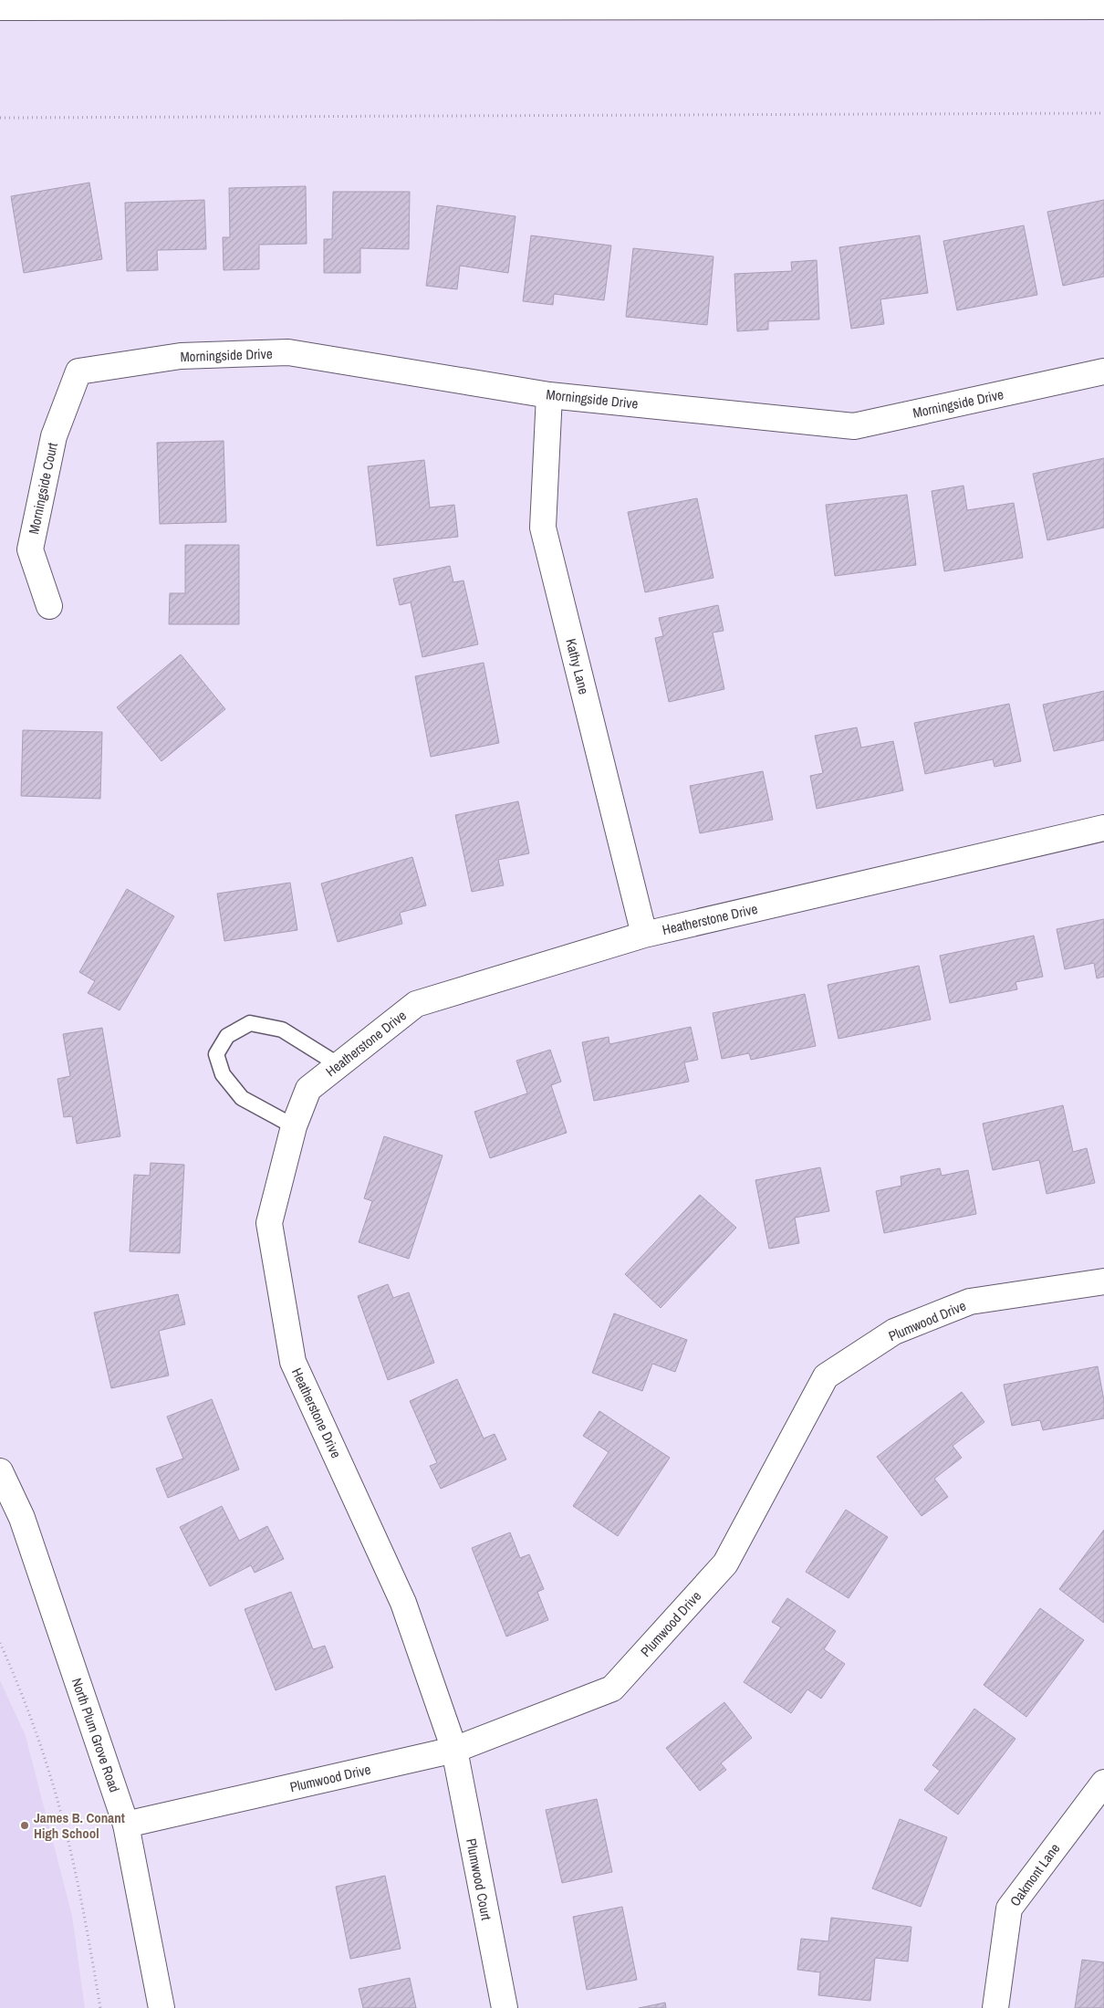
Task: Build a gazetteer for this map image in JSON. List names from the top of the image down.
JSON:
{
  "streets": {
    "street": [
      "Morningside Drive",
      "Morningside Court",
      "Kathy Lane",
      "Heatherstone Drive",
      "Plumwood Drive",
      "North Plum Grove Road",
      "Oakmont Lane",
      "Plumwood Court"
    ]
  },
  "crossings": [
    ["Morningside Drive", "Morningside Court"],
    ["Morningside Drive", "Kathy Lane"],
    ["Kathy Lane", "Heatherstone Drive"],
    ["Heatherstone Drive", "Plumwood Drive"],
    ["Heatherstone Drive", "Plumwood Court"],
    ["Plumwood Drive", "North Plum Grove Road"],
    ["Plumwood Drive", "Plumwood Court"]
  ],
  "places": ["James B. Conant High School"]
}
